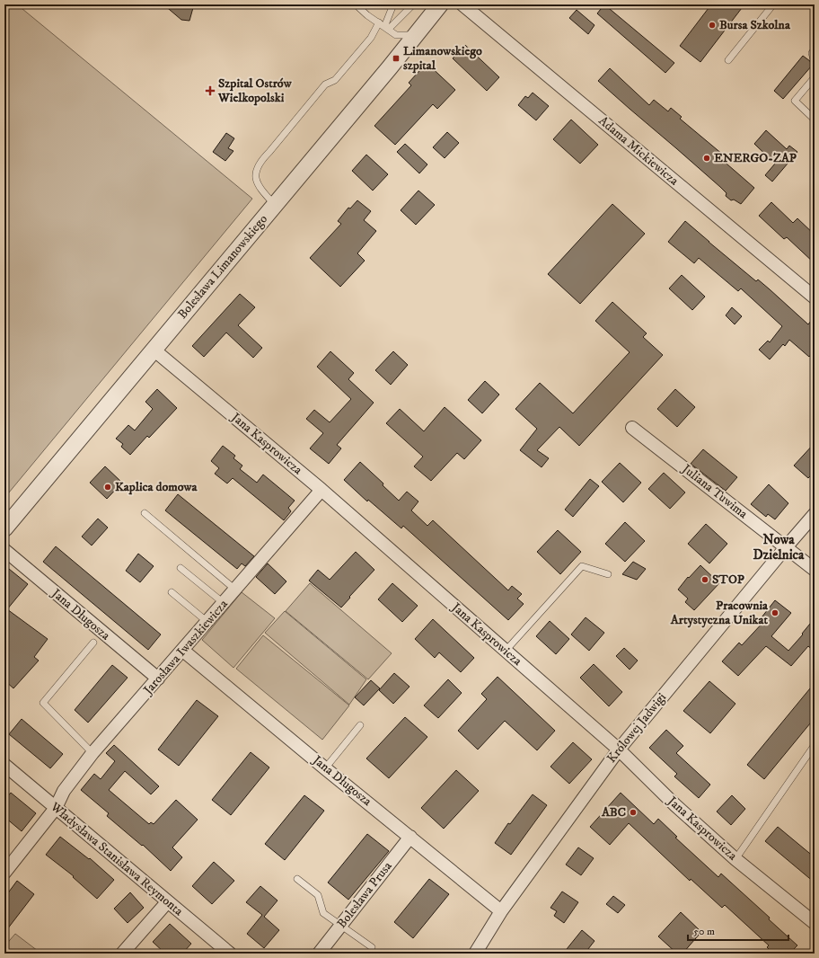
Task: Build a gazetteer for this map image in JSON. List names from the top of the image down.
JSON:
{
  "streets": {
    "street": [
      "Adama Mickiewicza",
      "Bolesława Limanowskiego",
      "Jana Kasprowicza",
      "Juliana Tuwima",
      "Jana Długosza",
      "Jarosława Iwaszkiewicza",
      "Królowej Jadwigi",
      "Władysława Stanisława Reymonta",
      "Bolesława Prusa"
    ]
  },
  "crossings": [
    ["Bolesława Limanowskiego", "Jana Kasprowicza"],
    ["Jana Kasprowicza", "Jarosława Iwaszkiewicza"],
    ["Jana Kasprowicza", "Królowej Jadwigi"],
    ["Juliana Tuwima", "Królowej Jadwigi"],
    ["Jana Długosza", "Jarosława Iwaszkiewicza"],
    ["Jana Długosza", "Królowej Jadwigi"],
    ["Jana Długosza", "Bolesława Prusa"],
    ["Jarosława Iwaszkiewicza", "Władysława Stanisława Reymonta"]
  ],
  "districts": ["Nowa Dzielnica"],
  "places": {
    "other": [
      "Bursa Szkolna",
      "ENERGO-ZAP",
      "Kaplica domowa",
      "STOP",
      "Pracownia Artystyczna Unikat",
      "ABC"
    ],
    "transit": ["Limanowskiego szpital"],
    "health": ["Szpital Ostrów Wielkopolski"]
  },
  "scale_bar": "50 m"
}
